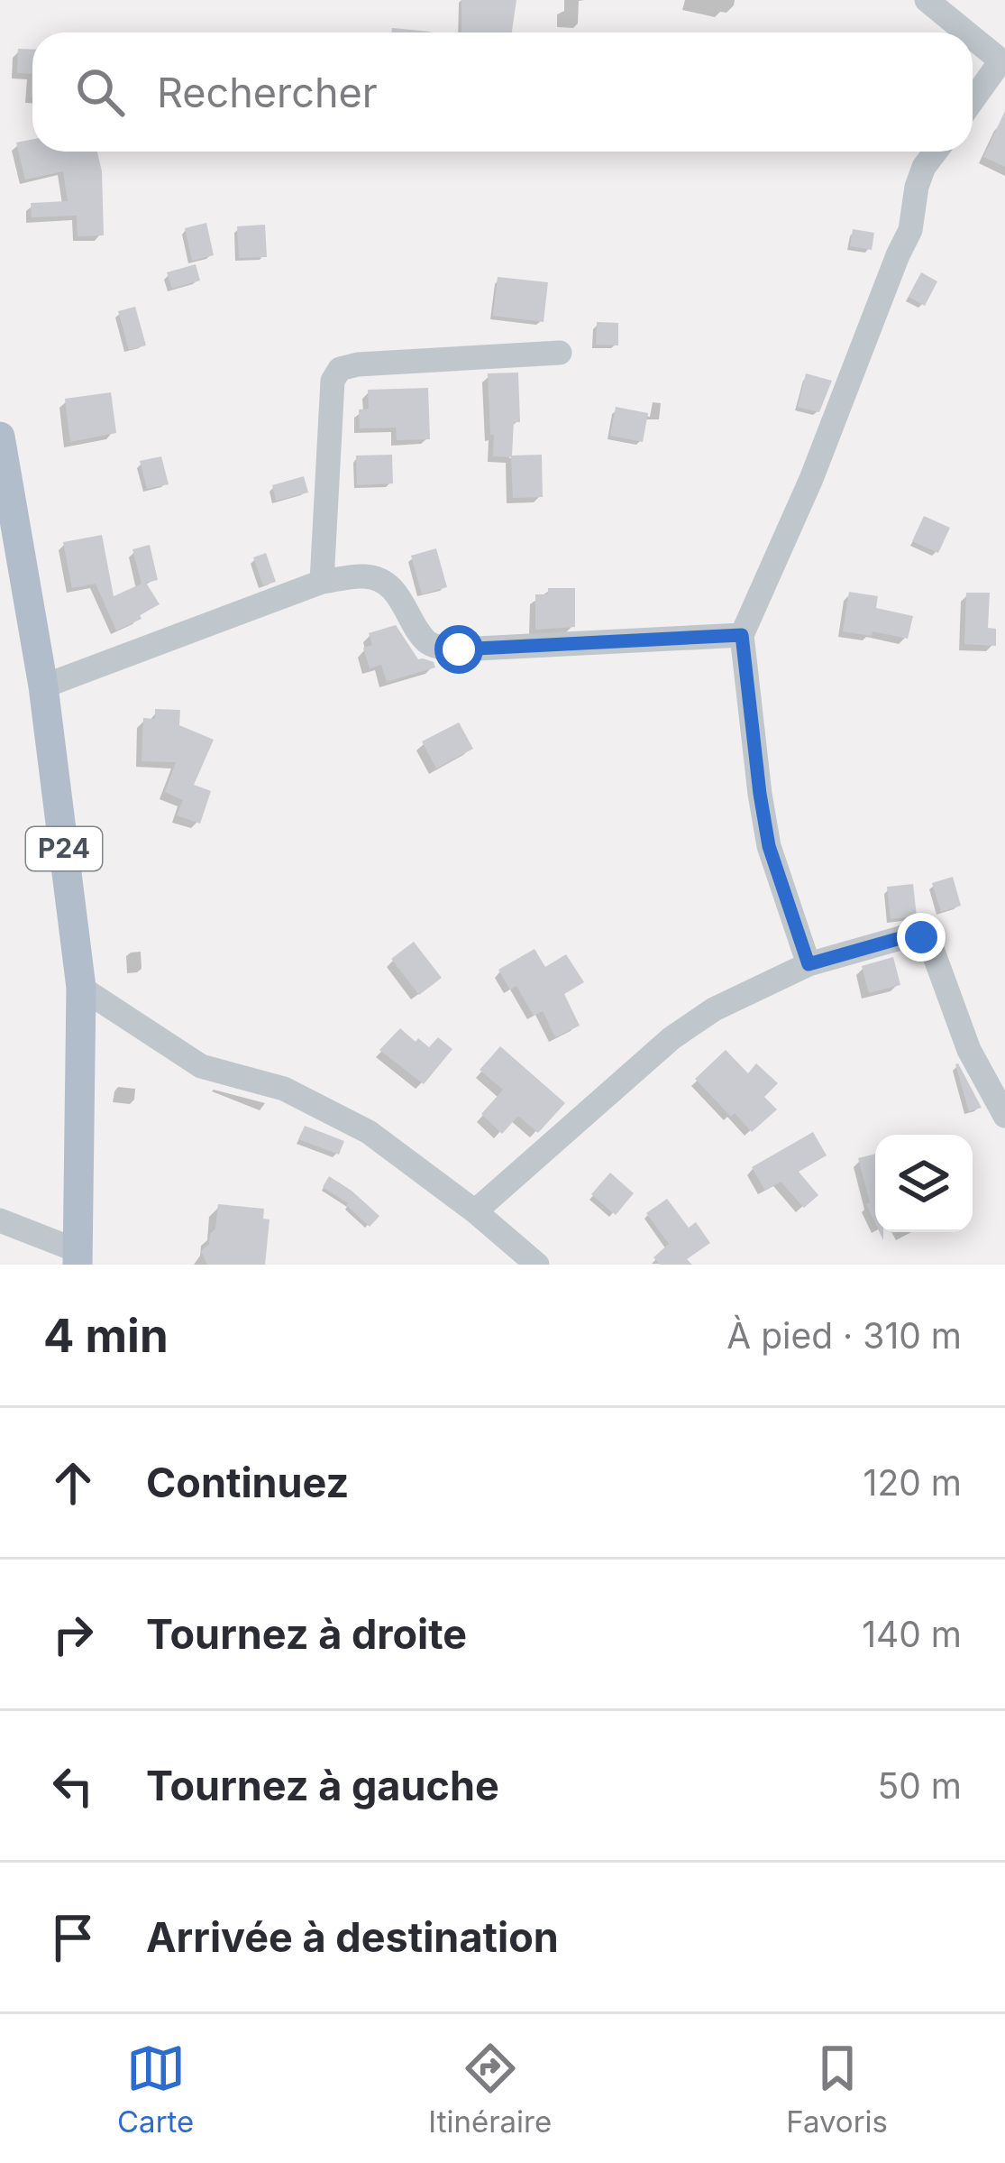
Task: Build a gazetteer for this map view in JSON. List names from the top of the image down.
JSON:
{
  "streets": {
    "main road": ["P24"]
  },
  "page": {
    "search": "Rechercher",
    "heading": ["4 min", "À pied · 310 m"],
    "list": [
      ["Continuez", "120 m"],
      ["Tournez à droite", "140 m"],
      ["Tournez à gauche", "50 m"],
      "Arrivée à destination"
    ],
    "nav": ["Carte", "Itinéraire", "Favoris"]
  }
}
